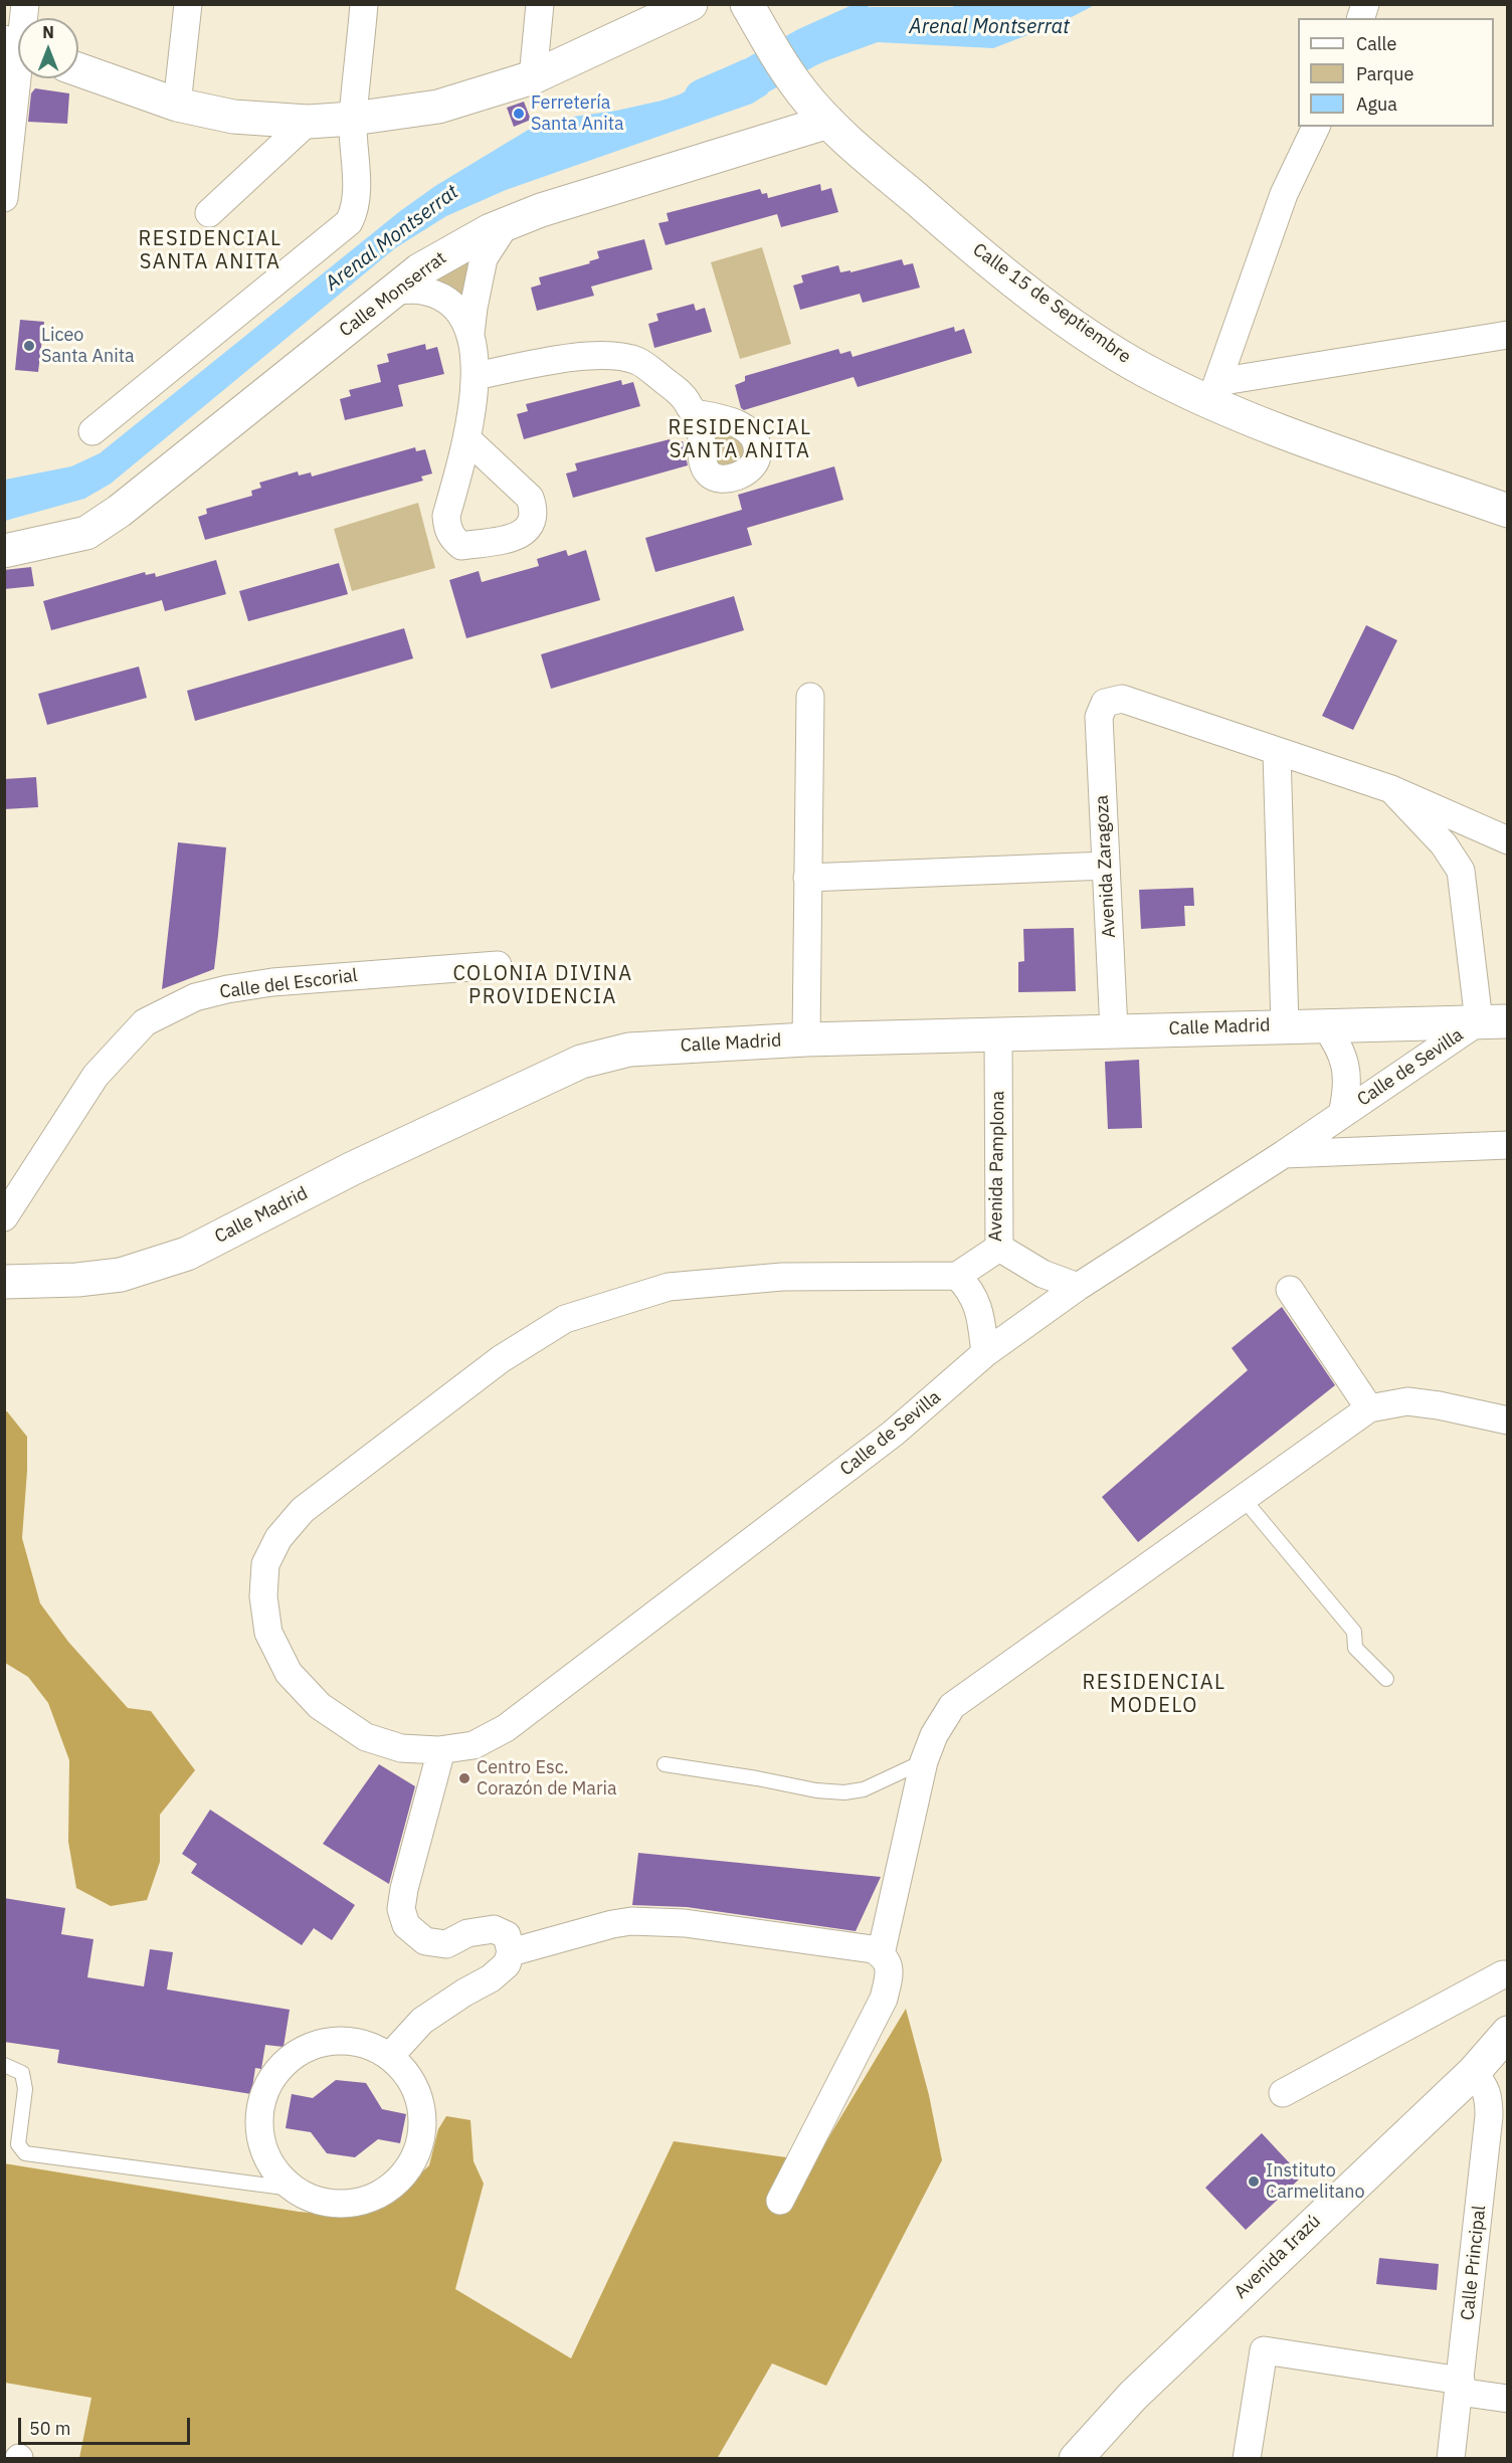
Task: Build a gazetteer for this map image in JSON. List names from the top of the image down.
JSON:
{
  "streets": {
    "street": [
      "Calle Monserrat",
      "Calle 15 de Septiembre",
      "Avenida Zaragoza",
      "Calle del Escorial",
      "Calle Madrid",
      "Calle de Sevilla",
      "Avenida Pamplona",
      "Avenida Irazú",
      "Calle Principal"
    ]
  },
  "crossings": [
    ["Calle Monserrat", "Calle 15 de Septiembre"],
    ["Avenida Zaragoza", "Calle Madrid"],
    ["Calle Madrid", "Calle de Sevilla"],
    ["Calle Madrid", "Avenida Pamplona"],
    ["Calle de Sevilla", "Avenida Pamplona"],
    ["Avenida Irazú", "Calle Principal"]
  ],
  "districts": [
    "RESIDENCIAL SANTA ANITA",
    "RESIDENCIAL SANTA ANITA",
    "COLONIA DIVINA PROVIDENCIA",
    "RESIDENCIAL MODELO"
  ],
  "water": ["Arenal Montserrat"],
  "places": [
    "Ferretería Santa Anita",
    "Liceo Santa Anita",
    "Centro Esc. Corazón de Maria",
    "Instituto Carmelitano"
  ],
  "legend": ["Calle", "Parque", "Agua"],
  "scale_bar": "50 m",
  "north": "top"
}
